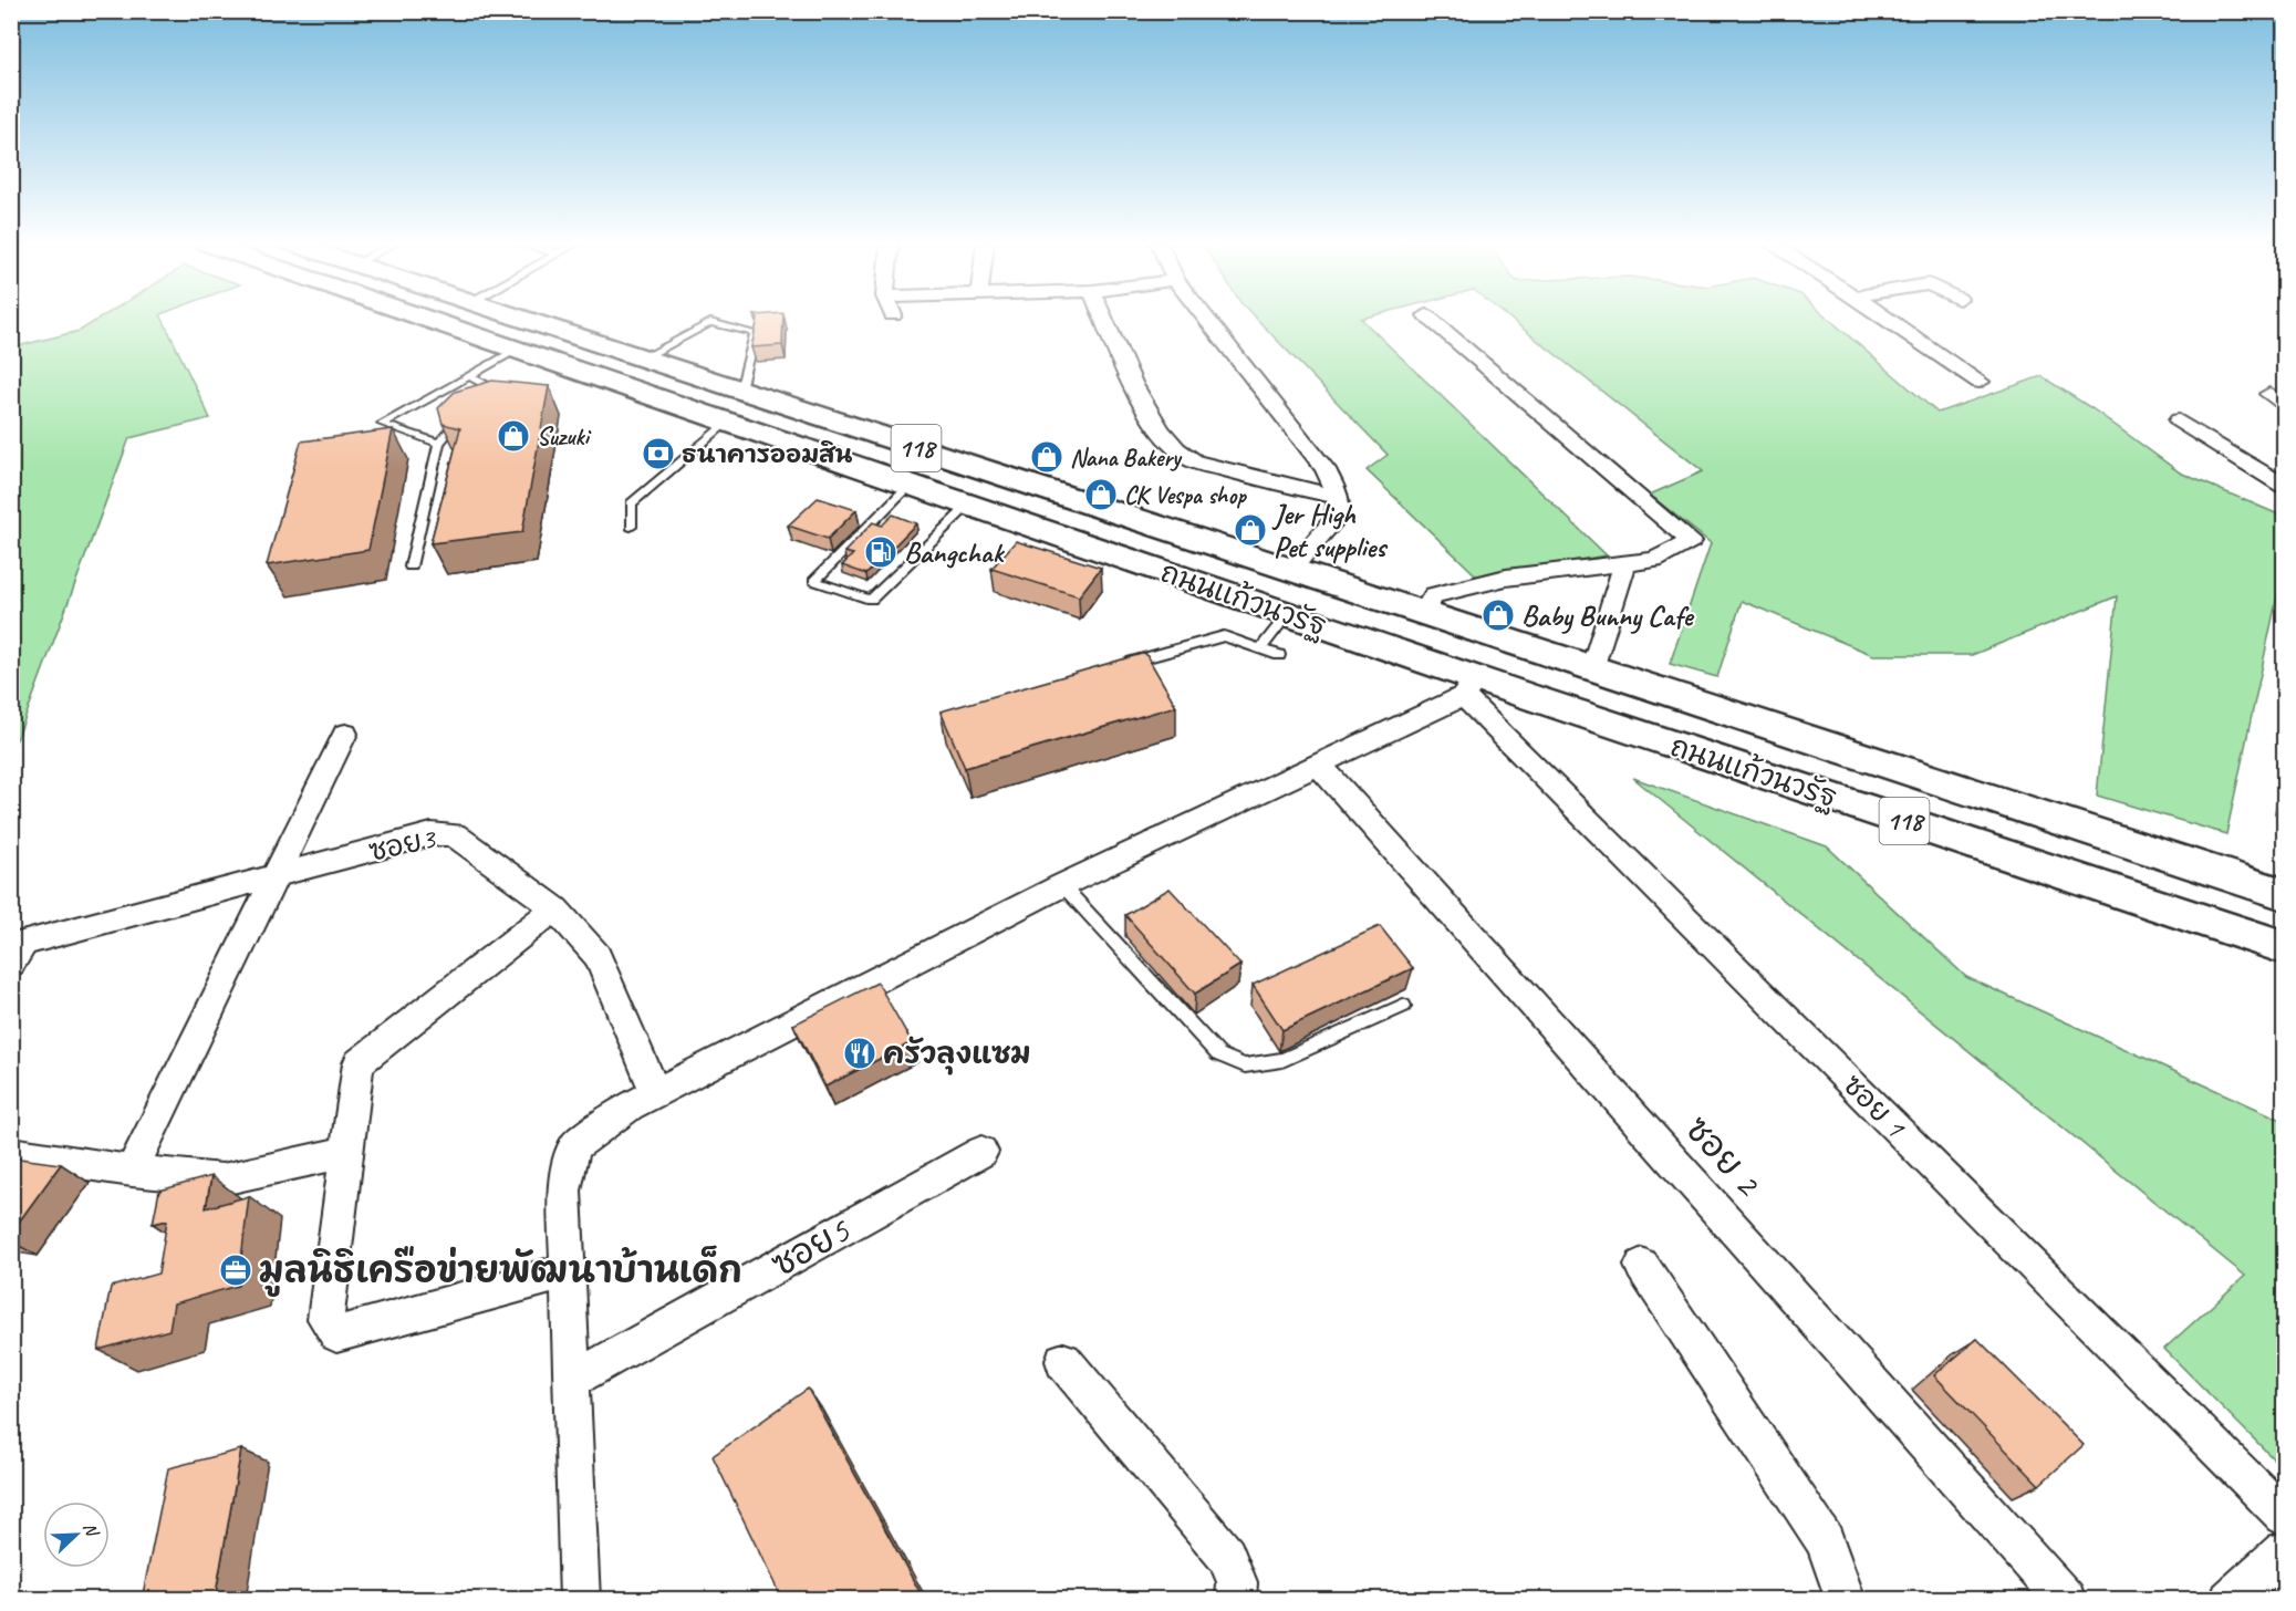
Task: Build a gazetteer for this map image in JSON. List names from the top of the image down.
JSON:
{
  "streets": {
    "main road": ["118", "ถนนแก้วนวรัฐ"],
    "street": [
      "ซอย3",
      "ซอย 1",
      "ซอย 2",
      "ซอย5"
    ]
  },
  "crossings": [
    ["ถนนแก้วนวรัฐ", "ซอย 1"]
  ],
  "places": {
    "shop": [
      "Suzuki",
      "Nana Bakery",
      "CK Vespa shop",
      "Jer High Pet supplies",
      "Baby Bunny Cafe"
    ],
    "bank": ["ธนาคารออมสิน"],
    "fuel station": ["Bangchak"],
    "restaurant": ["ครัวลุงแซม"],
    "office": ["มูลนิธิเครือข่ายพัฒนาบ้านเด็ก"]
  },
  "north": "top right"
}
